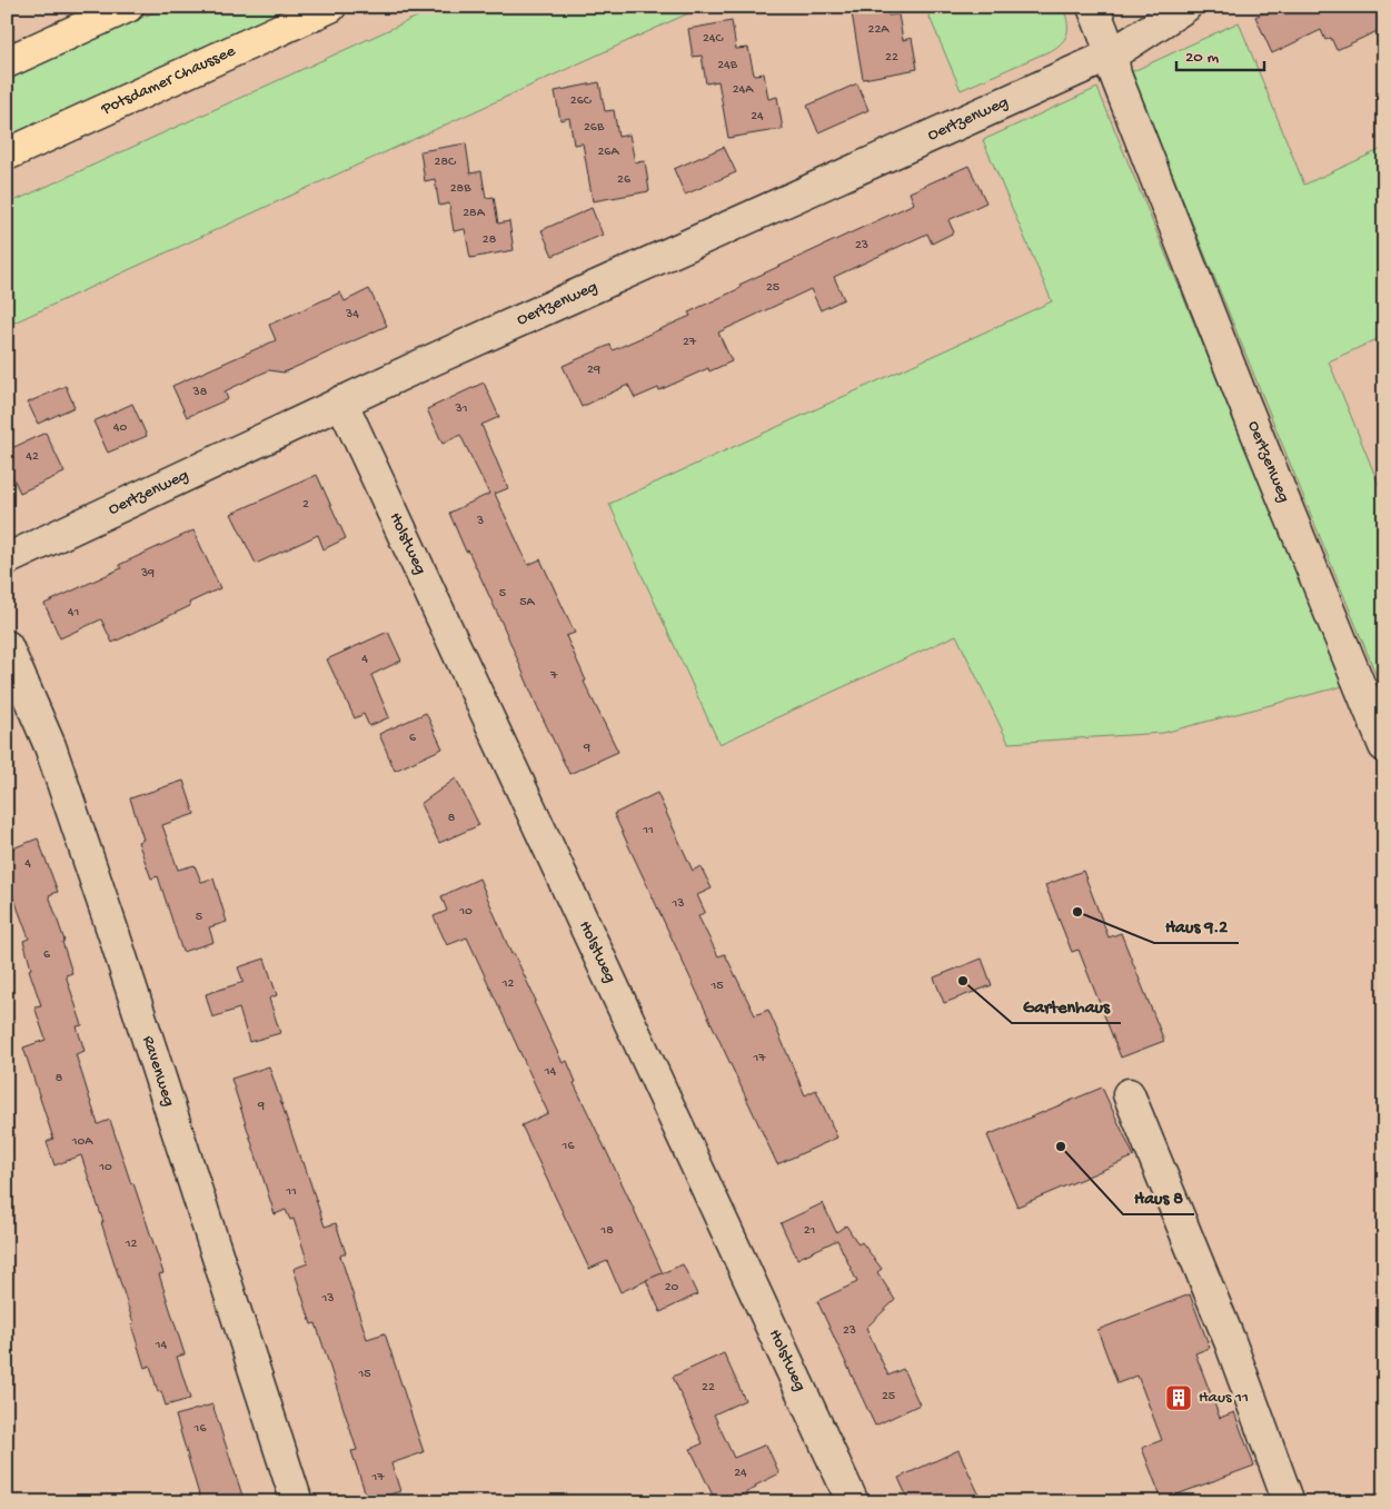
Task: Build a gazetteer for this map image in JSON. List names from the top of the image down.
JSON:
{
  "streets": {
    "main road": ["Potsdamer Chaussee"],
    "street": ["Oertzenweg", "Holstweg", "Ravenweg"]
  },
  "crossings": [
    ["Oertzenweg", "Holstweg"]
  ],
  "places": {
    "other": ["Haus 9.2", "Gartenhaus", "Haus 8"],
    "building": ["Haus 11"]
  },
  "house_numbers": [
    "22A",
    "24C",
    "22",
    "24B",
    "24A",
    "26C",
    "24",
    "26B",
    "26A",
    "28C",
    "26",
    "28B",
    "28A",
    "28",
    "23",
    "25",
    "34",
    "27",
    "29",
    "38",
    "31",
    "40",
    "42",
    "2",
    "3",
    "39",
    "5",
    "5A",
    "41",
    "4",
    "7",
    "6",
    "9",
    "8",
    "11",
    "4",
    "13",
    "10",
    "5",
    "6",
    "12",
    "15",
    "17",
    "14",
    "8",
    "9",
    "10A",
    "16",
    "10",
    "11",
    "18",
    "21",
    "12",
    "20",
    "13",
    "23",
    "14",
    "15",
    "22",
    "25",
    "16",
    "24",
    "17"
  ],
  "scale_bar": "20 m"
}
